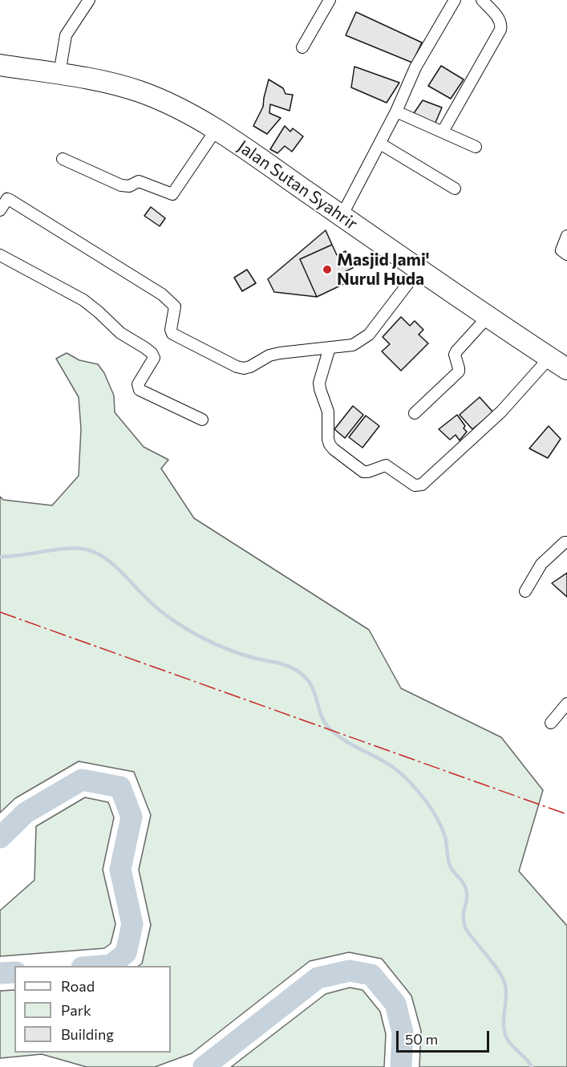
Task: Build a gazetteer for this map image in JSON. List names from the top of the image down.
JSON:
{
  "streets": {
    "highway": ["Jalan Sutan Syahrir"]
  },
  "places": ["Masjid Jami' Nurul Huda"],
  "legend": ["Road", "Park", "Building"],
  "scale_bar": "50 m"
}
